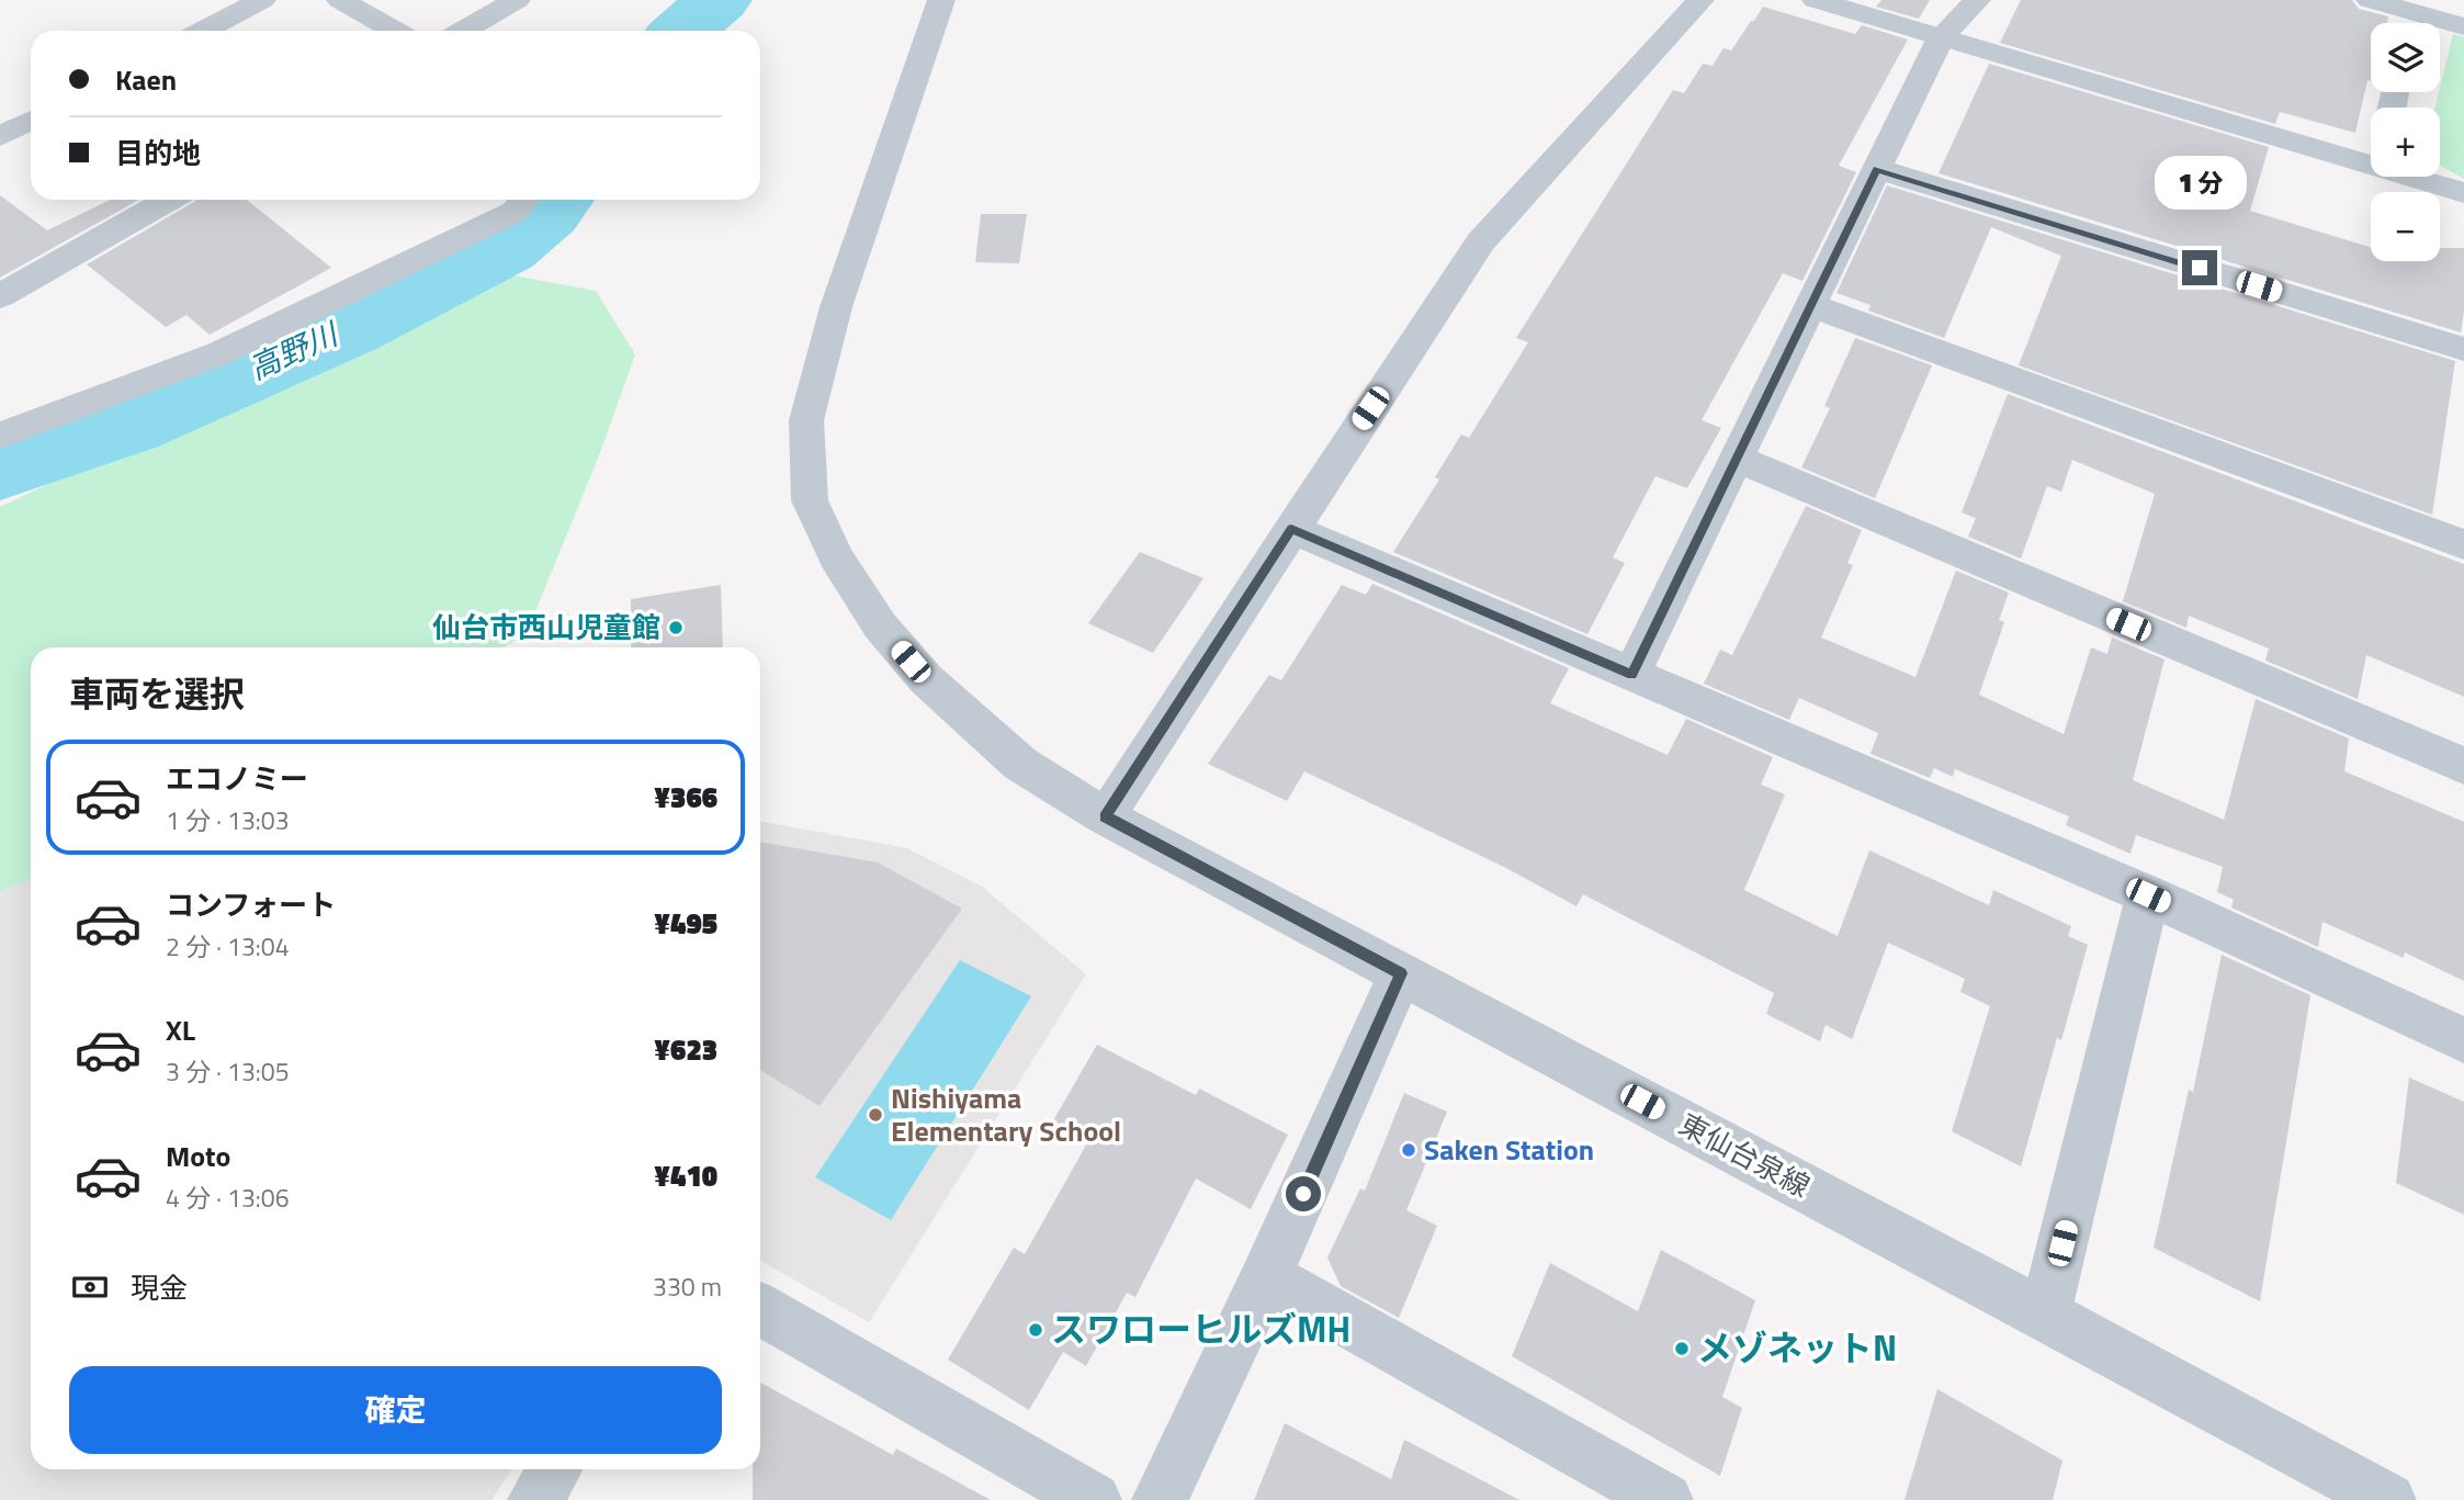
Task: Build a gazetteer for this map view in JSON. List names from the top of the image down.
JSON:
{
  "streets": {
    "street": ["東仙台泉線"]
  },
  "water": ["高野川"],
  "places": [
    "仙台市西山児童館",
    "Nishiyama Elementary School",
    "Saken Station",
    "スワローヒルズMH",
    "メゾネットN"
  ],
  "page": {
    "map_buttons": ["+", "−"],
    "banner": ["Kaen", "目的地"],
    "bubble": "1 分",
    "heading": "車両を選択",
    "list": [
      {
        "name": "エコノミー",
        "note": "1 分 · 13:03",
        "value": "¥366"
      },
      {
        "name": "コンフォート",
        "note": "2 分 · 13:04",
        "value": "¥495"
      },
      {
        "name": "XL",
        "note": "3 分 · 13:05",
        "value": "¥623"
      },
      {
        "name": "Moto",
        "note": "4 分 · 13:06",
        "value": "¥410"
      }
    ],
    "pay": ["現金", "330 m"],
    "buttons": "確定"
  }
}
